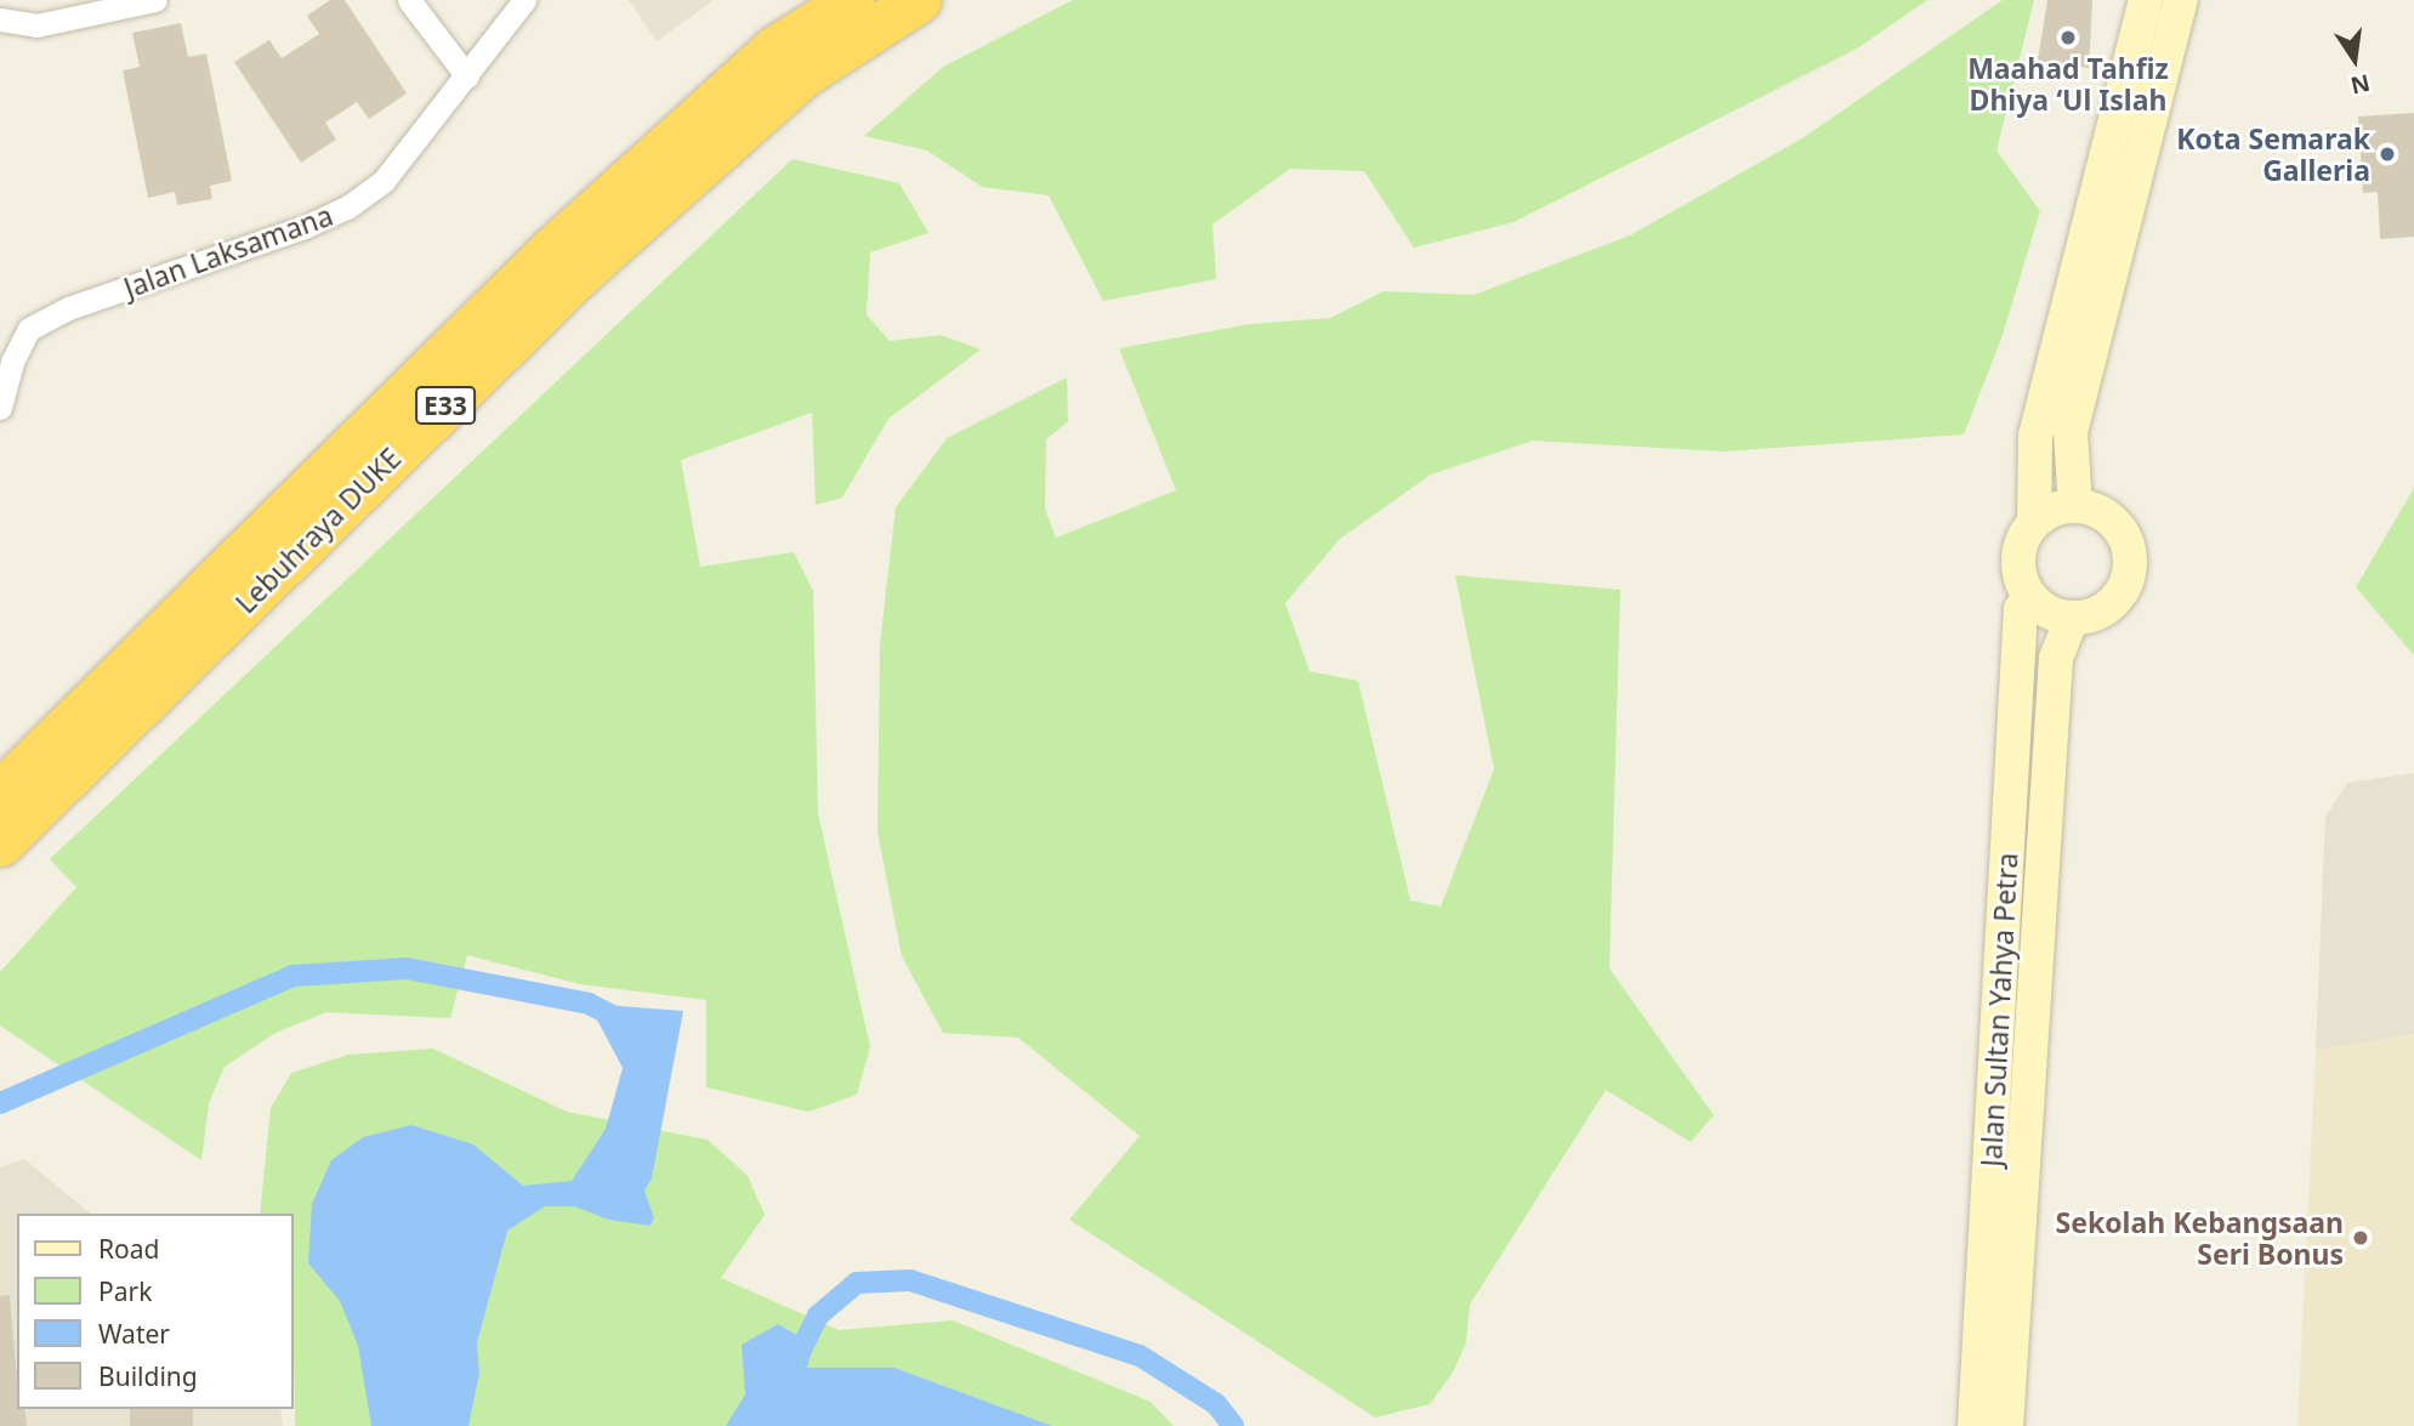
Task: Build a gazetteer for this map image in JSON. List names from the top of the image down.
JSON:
{
  "streets": {
    "highway": ["E33", "Lebuhraya DUKE"],
    "main road": ["Jalan Sultan Yahya Petra"],
    "street": ["Jalan Laksamana"]
  },
  "places": ["Maahad Tahfiz Dhiya ‘Ul Islah", "Kota Semarak Galleria", "Sekolah Kebangsaan Seri Bonus"],
  "legend": [
    "Road",
    "Park",
    "Water",
    "Building"
  ],
  "north": "bottom"
}
